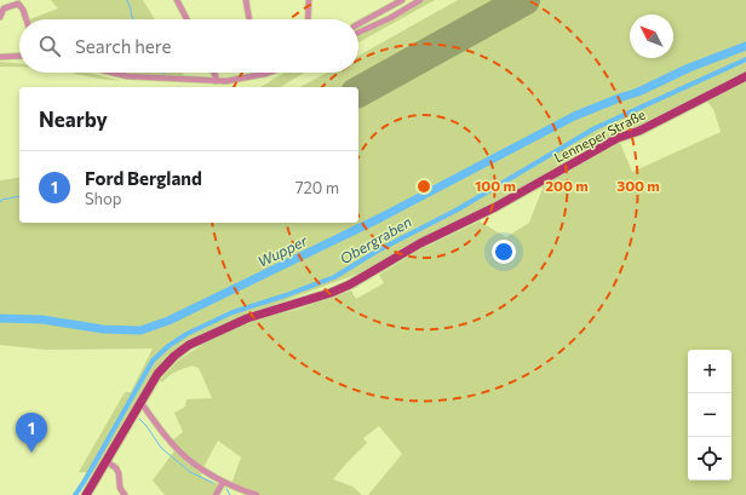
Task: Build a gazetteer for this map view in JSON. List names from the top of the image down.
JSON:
{
  "streets": {
    "main road": ["Lenneper Straße"]
  },
  "water": ["Obergraben", "Wupper"],
  "north": "top left",
  "page": {
    "search": "Search here",
    "heading": "Nearby",
    "list": [
      {
        "mark": "1",
        "name": "Ford Bergland",
        "note": "Shop",
        "value": "720 m"
      }
    ],
    "map_buttons": ["+", "−"],
    "pins": "1"
  },
  "rings": ["100 m", "200 m", "300 m"]
}
